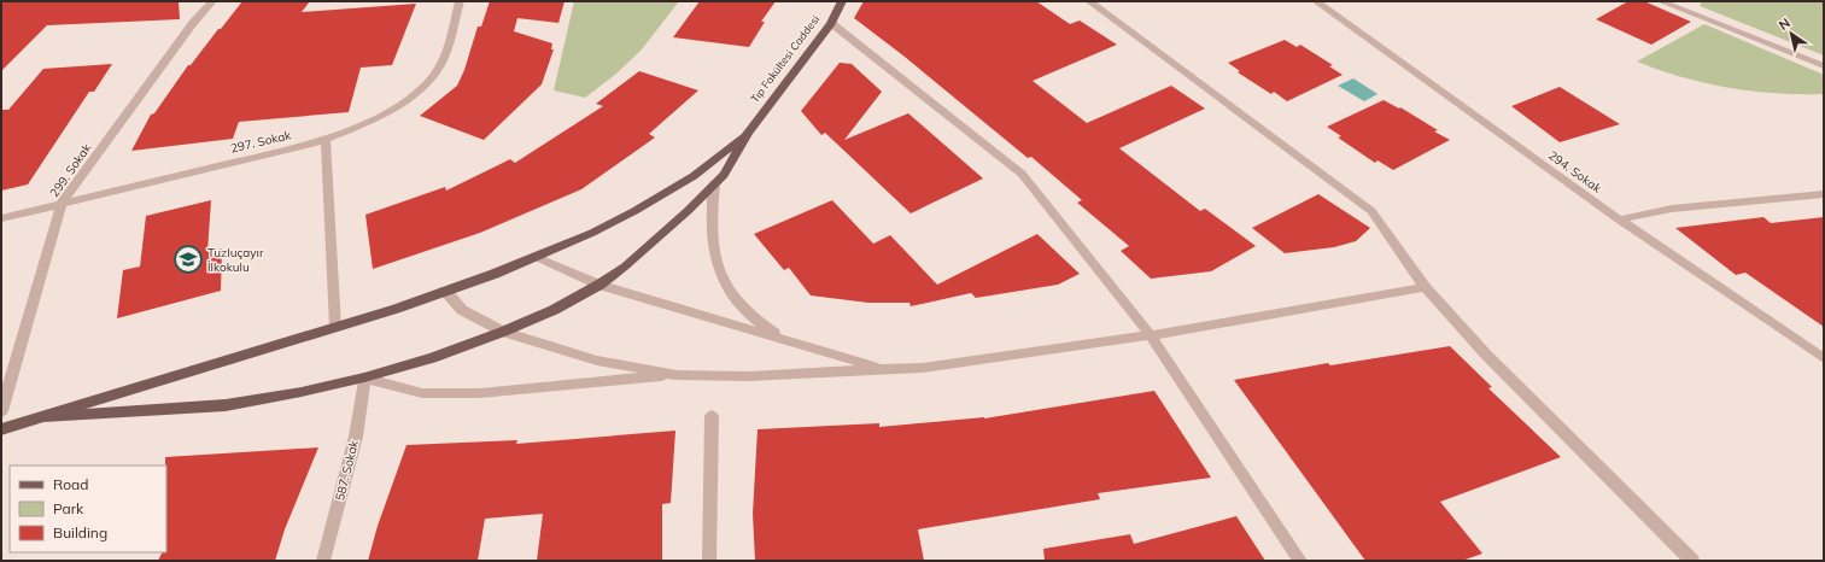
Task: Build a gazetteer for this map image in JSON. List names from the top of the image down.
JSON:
{
  "streets": {
    "main road": ["Tıp Fakültesi Caddesi"],
    "street": [
      "297. Sokak",
      "299. Sokak",
      "294. Sokak",
      "587. Sokak"
    ]
  },
  "crossings": [
    ["297. Sokak", "299. Sokak"]
  ],
  "places": {
    "school or university": ["Tuzluçayır İlkokulu"]
  },
  "legend": ["Road", "Park", "Building"],
  "north": "top left"
}
